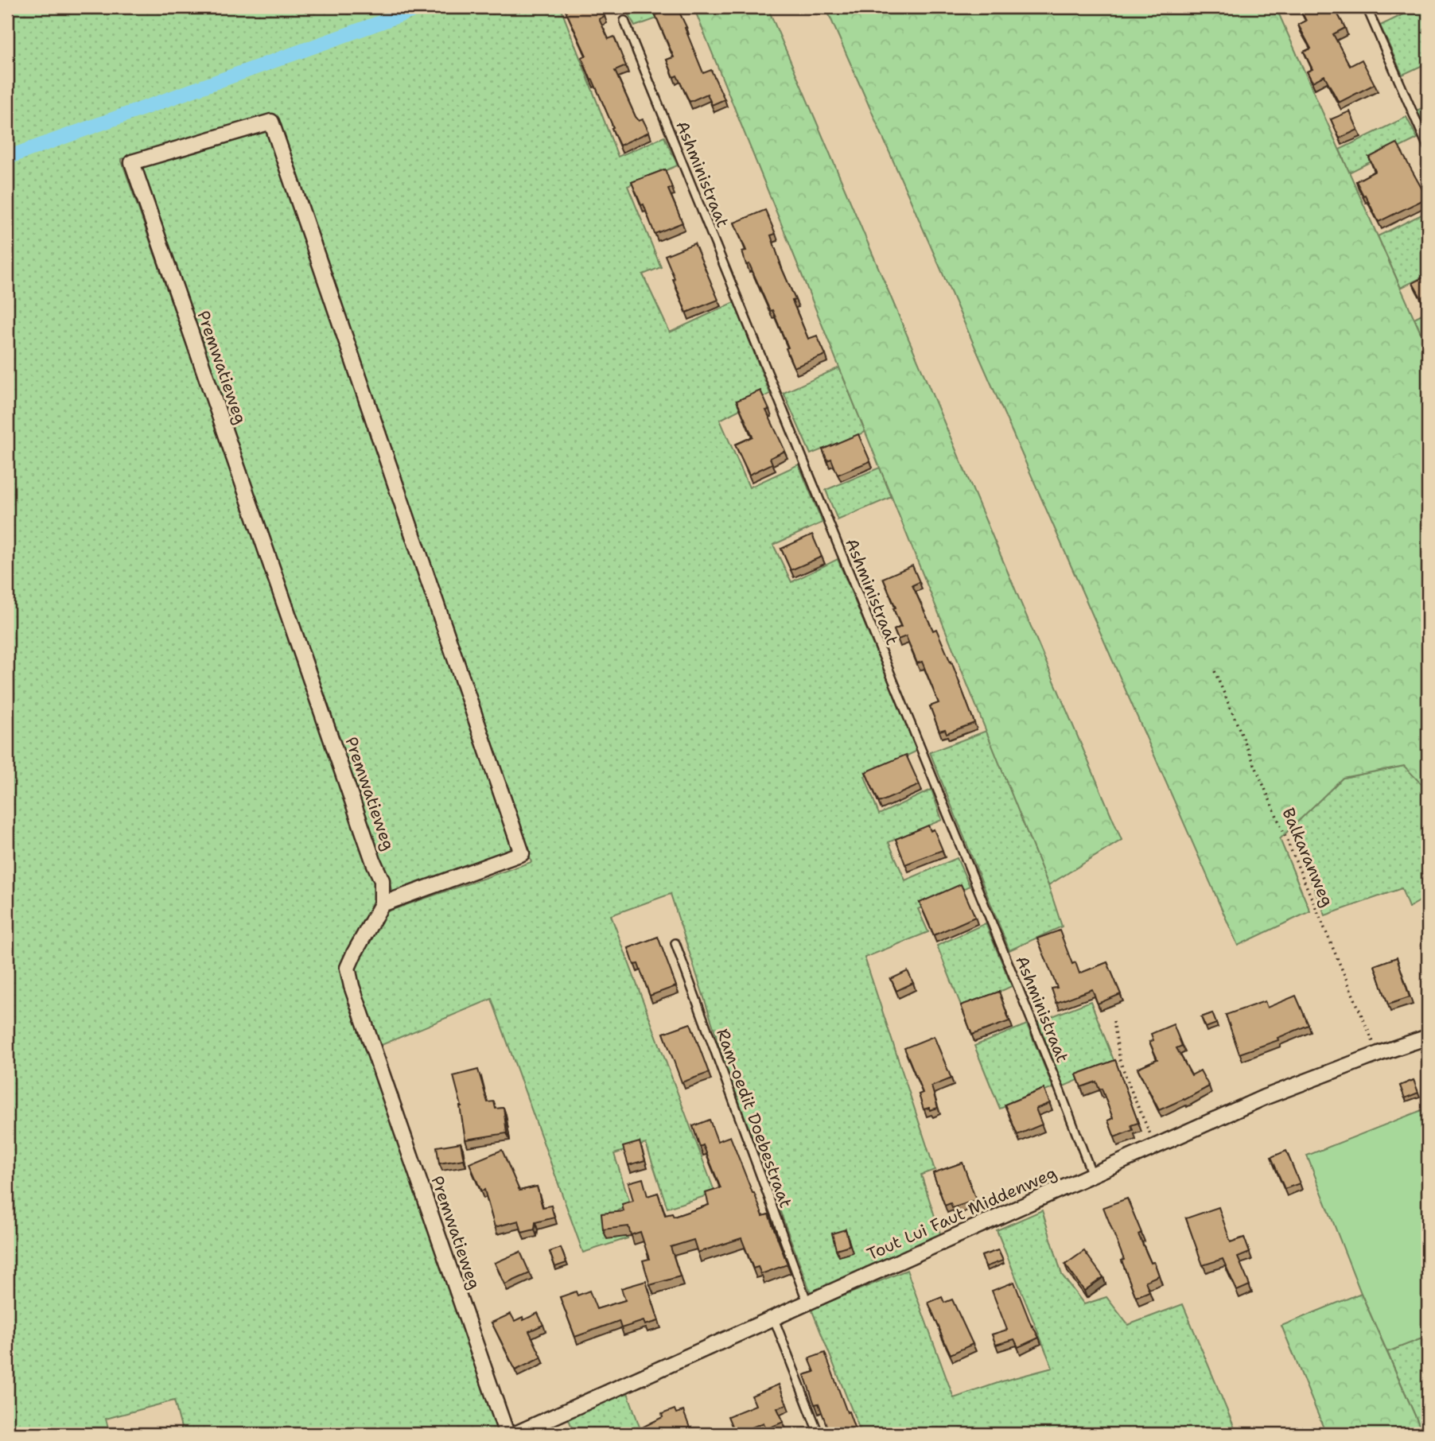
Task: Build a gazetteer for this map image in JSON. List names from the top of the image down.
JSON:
{
  "streets": {
    "street": ["Premwatieweg", "Tout Lui Faut Middenweg"],
    "lane": ["Ashministraat", "Ram-oedit Doebestraat"],
    "path": ["Balkaranweg"]
  },
  "crossings": [
    ["Ashministraat", "Tout Lui Faut Middenweg"],
    ["Balkaranweg", "Tout Lui Faut Middenweg"],
    ["Ram-oedit Doebestraat", "Tout Lui Faut Middenweg"]
  ]
}
